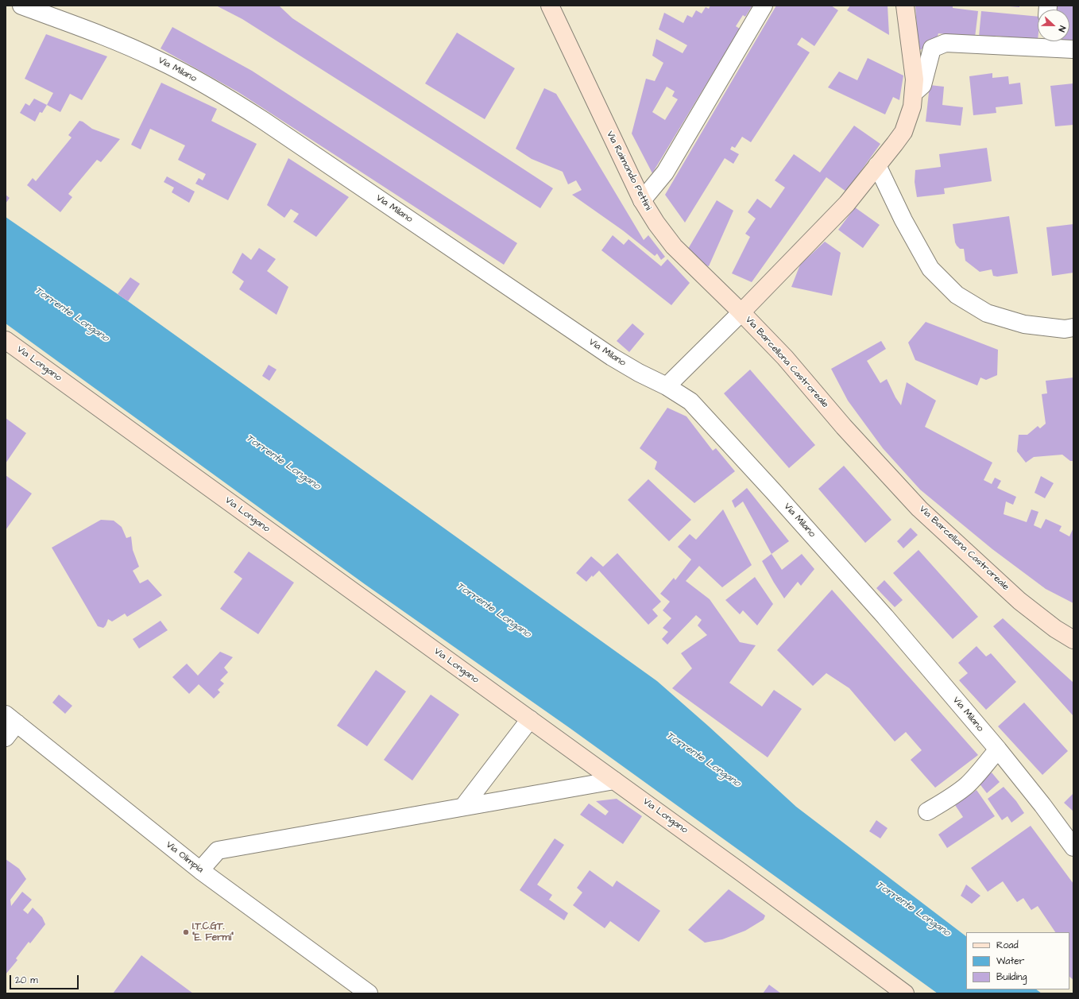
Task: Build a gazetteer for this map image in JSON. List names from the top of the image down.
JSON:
{
  "streets": {
    "street": [
      "Via Milano",
      "Via Raimondo Pettini",
      "Via Barcellona Castroreale",
      "Via Longano",
      "Via Olimpia"
    ]
  },
  "crossings": [
    ["Via Raimondo Pettini", "Via Barcellona Castroreale"]
  ],
  "water": ["Torrente Longano"],
  "places": ["I.T.C.GT. “E. Fermi\""],
  "legend": ["Road", "Water", "Building"],
  "scale_bar": "20 m",
  "north": "right"
}
